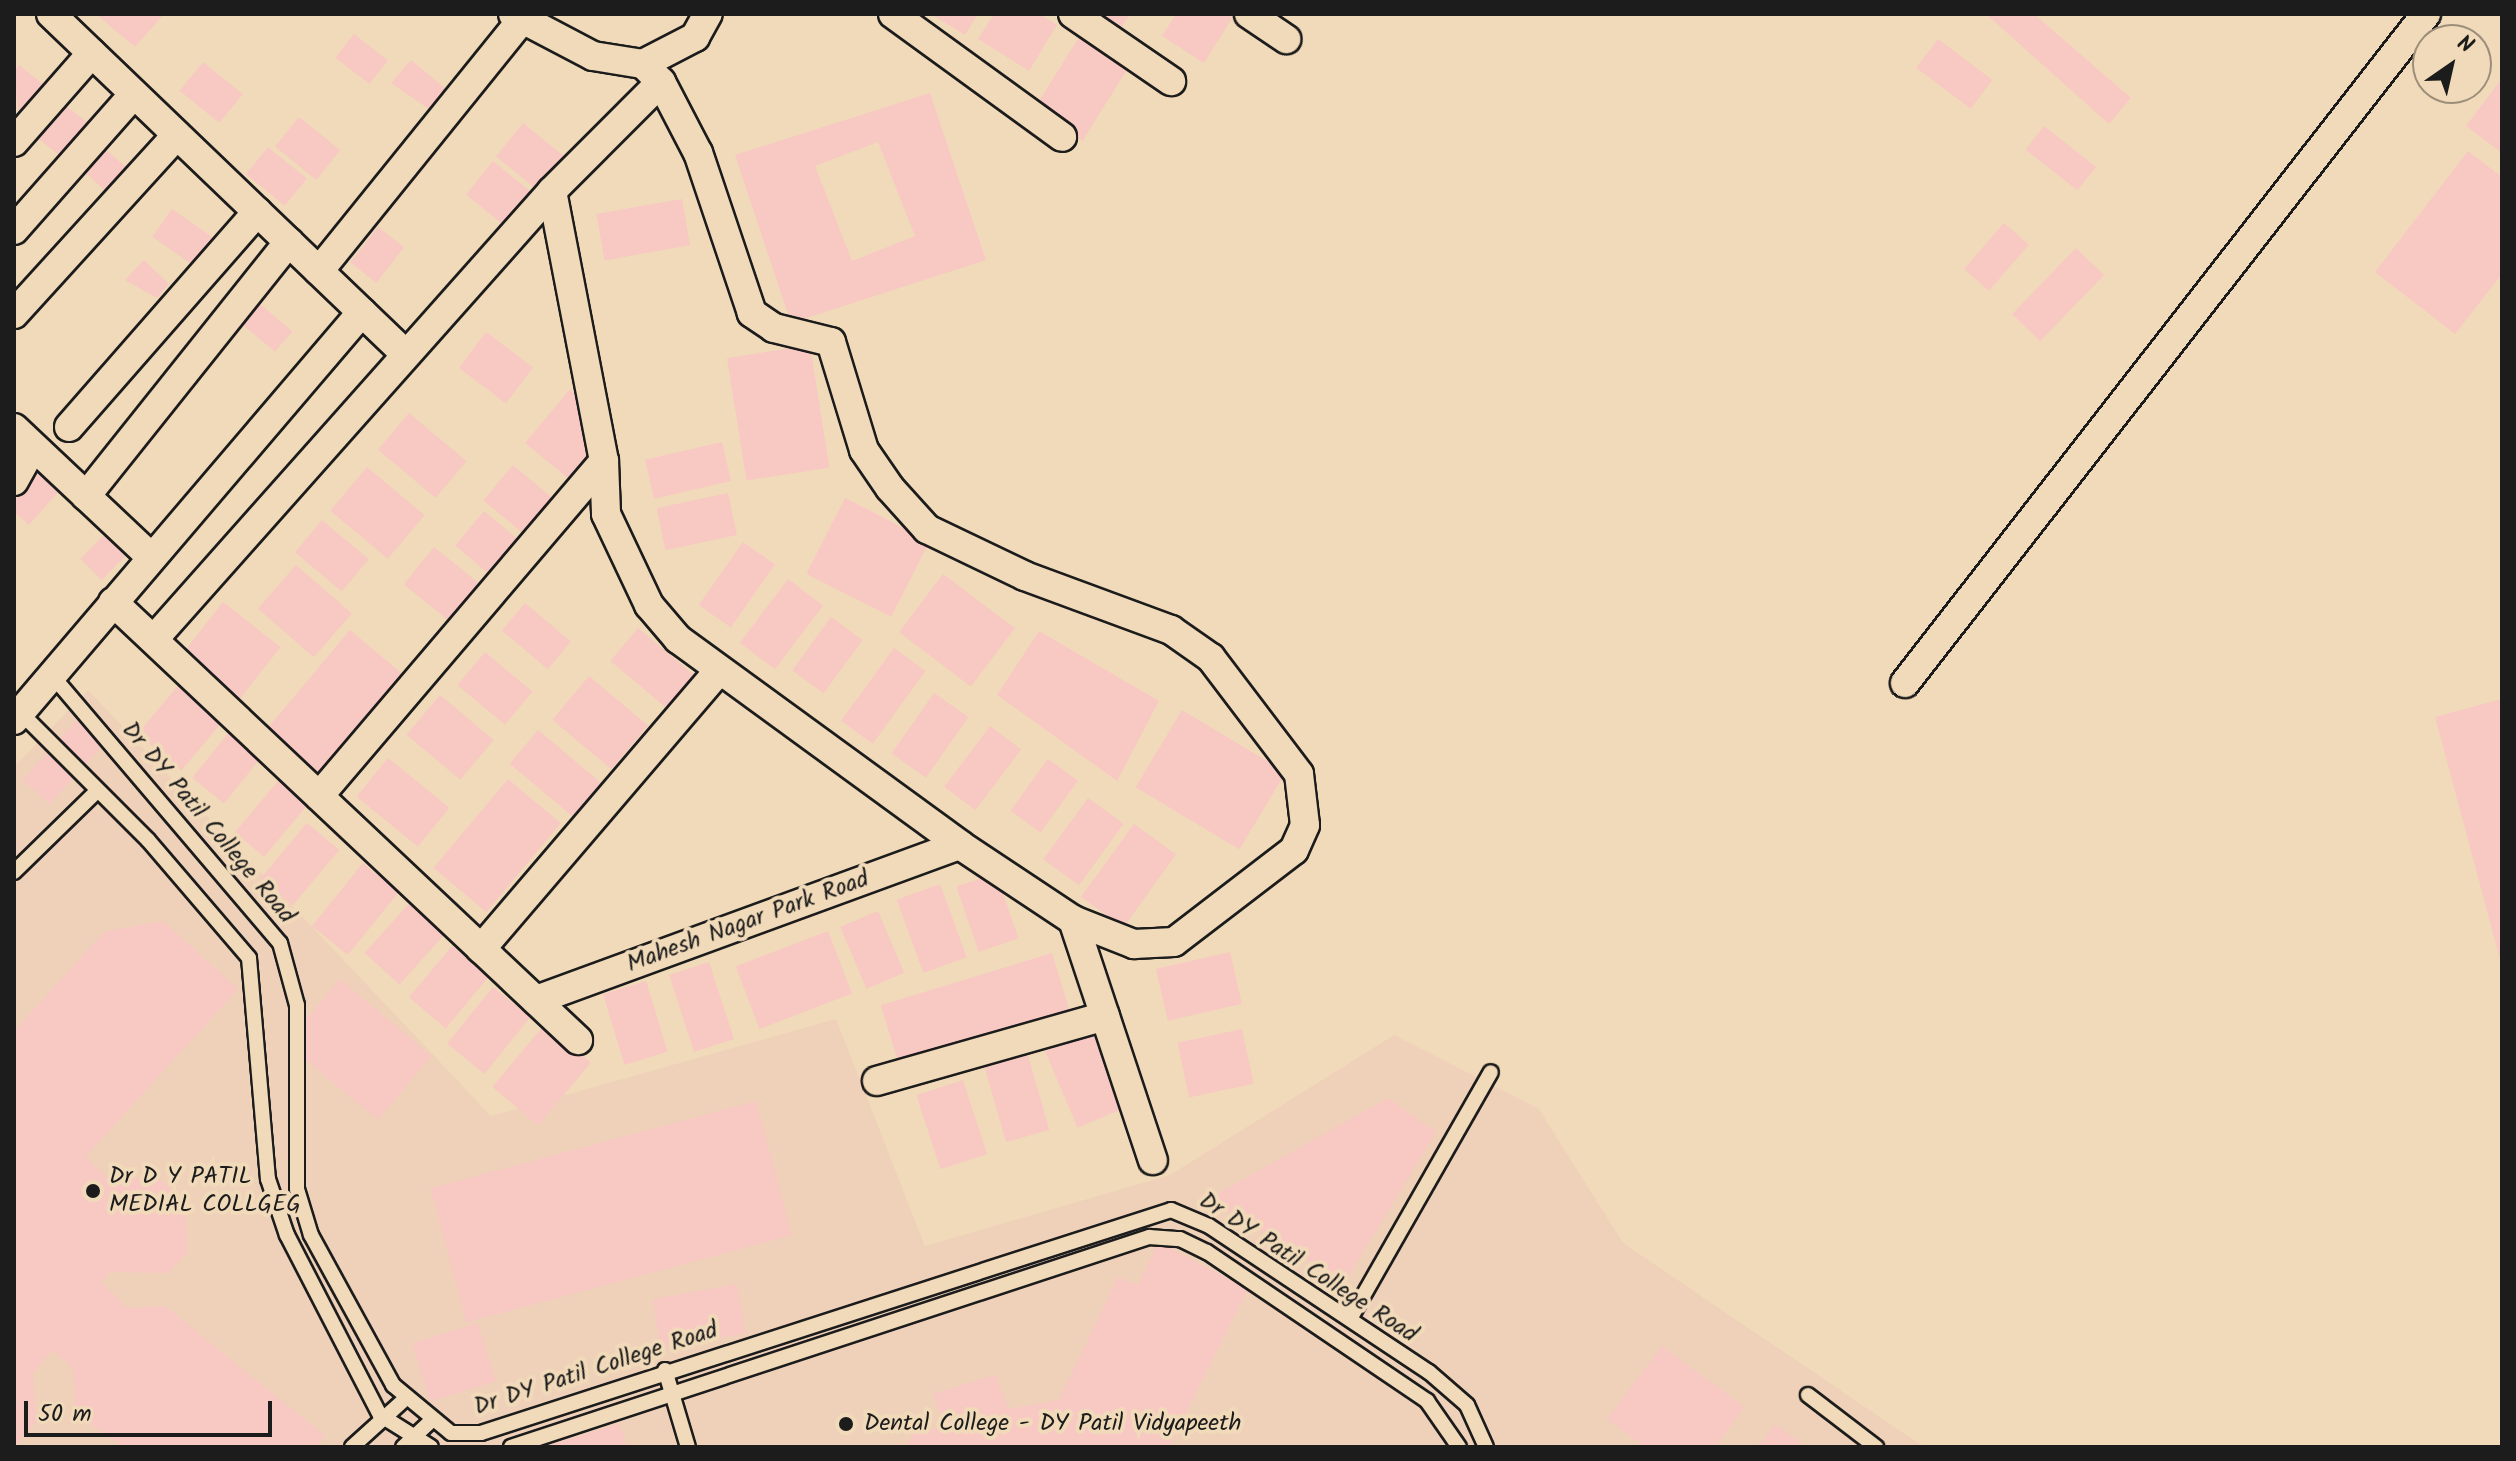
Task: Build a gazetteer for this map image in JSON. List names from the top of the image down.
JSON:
{
  "streets": {
    "street": ["Mahesh Nagar Park Road"],
    "lane": ["Dr DY Patil College Road"]
  },
  "places": ["Dr D Y PATIL MEDIAL COLLGEG", "Dental College - DY Patil Vidyapeeth"],
  "scale_bar": "50 m",
  "north": "top right"
}
